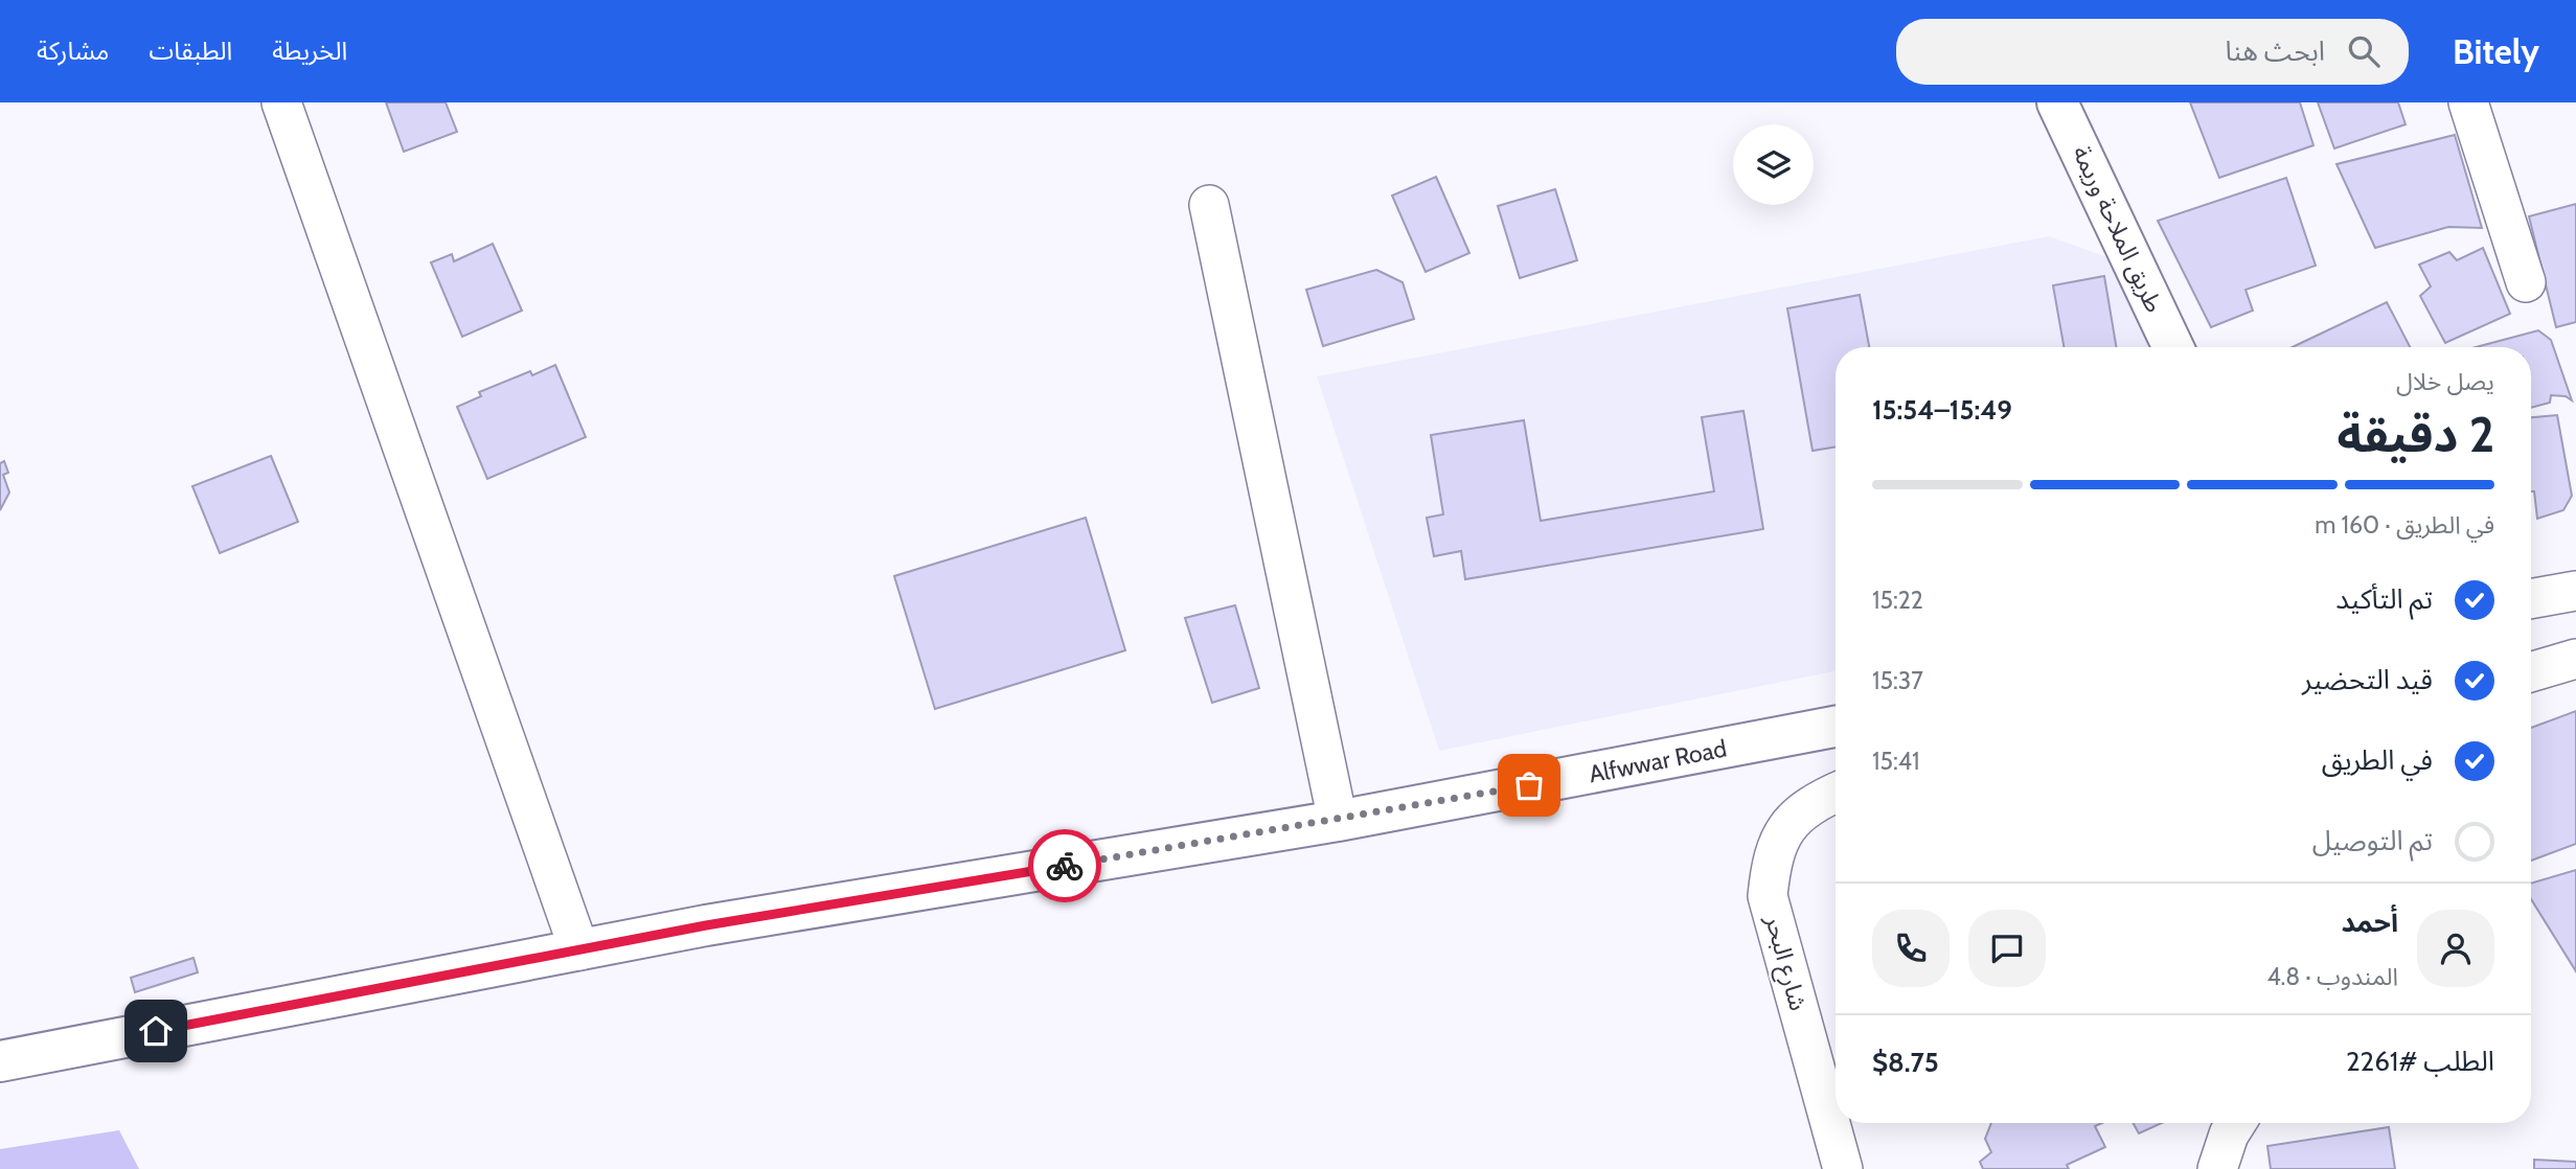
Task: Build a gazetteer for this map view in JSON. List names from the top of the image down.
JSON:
{
  "streets": {
    "street": ["طريق الملاحة وريمة", "Alfwwar Road", "شارع البحر"]
  },
  "page": {
    "header": "Bitely",
    "search": "ابحث هنا",
    "nav": ["الخريطة", "الطبقات", "مشاركة"],
    "heading": ["2 دقيقة", "يصل خلال", "15:49–15:54"],
    "panel": [
      "أحمد",
      "المندوب · 4.8",
      "الطلب #2261",
      "$8.75"
    ],
    "bar": "في الطريق · 160 m",
    "list": [
      ["تم التأكيد", "15:22"],
      ["قيد التحضير", "15:37"],
      ["في الطريق", "15:41"],
      "تم التوصيل"
    ]
  }
}
